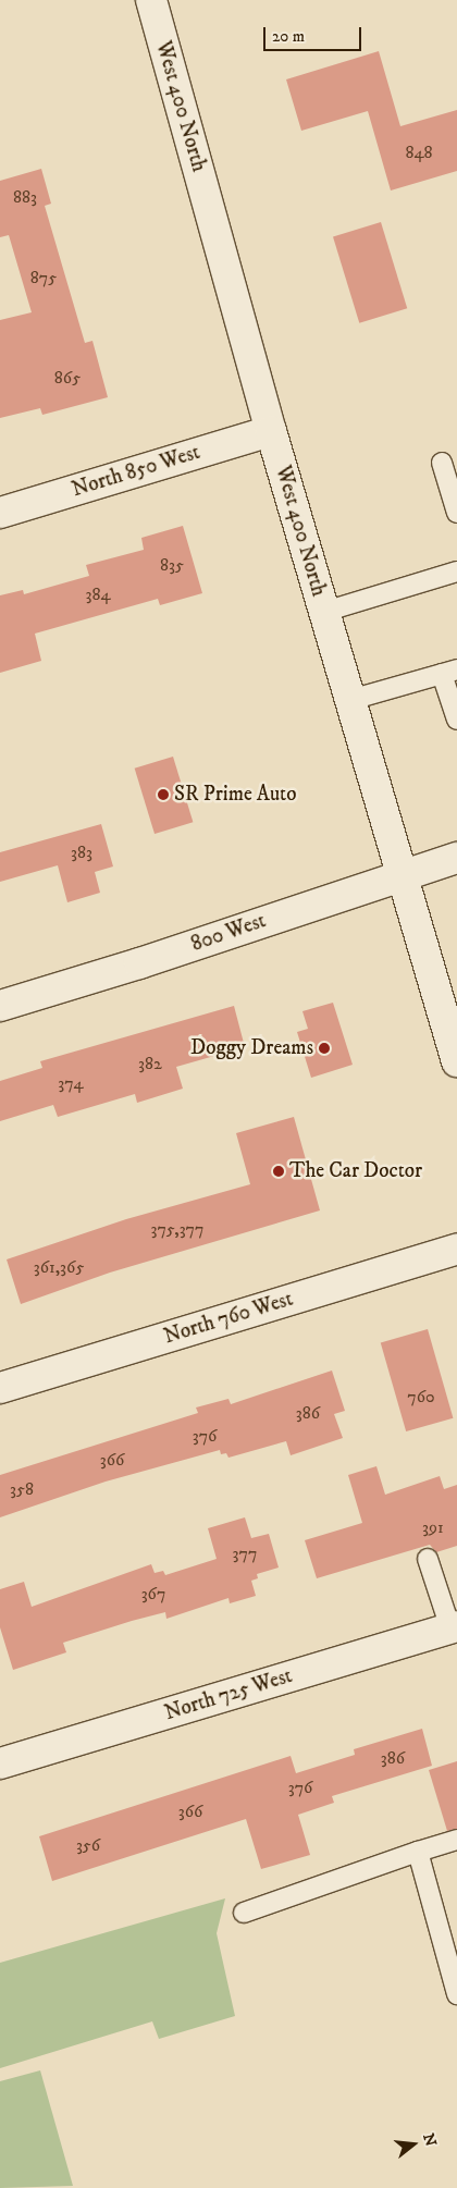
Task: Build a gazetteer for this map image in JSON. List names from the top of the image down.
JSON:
{
  "streets": {
    "street": [
      "West 400 North",
      "North 850 West",
      "800 West",
      "North 760 West",
      "North 725 West"
    ]
  },
  "crossings": [
    ["West 400 North", "North 850 West"],
    ["West 400 North", "800 West"]
  ],
  "places": ["SR Prime Auto", "Doggy Dreams", "The Car Doctor"],
  "house_numbers": [
    "848",
    "883",
    "875",
    "865",
    "835",
    "384",
    "383",
    "382",
    "374",
    "375,377",
    "361,365",
    "760",
    "386",
    "376",
    "366",
    "358",
    "391",
    "377",
    "367",
    "386",
    "376",
    "366",
    "356"
  ],
  "scale_bar": "20 m",
  "north": "right"
}
